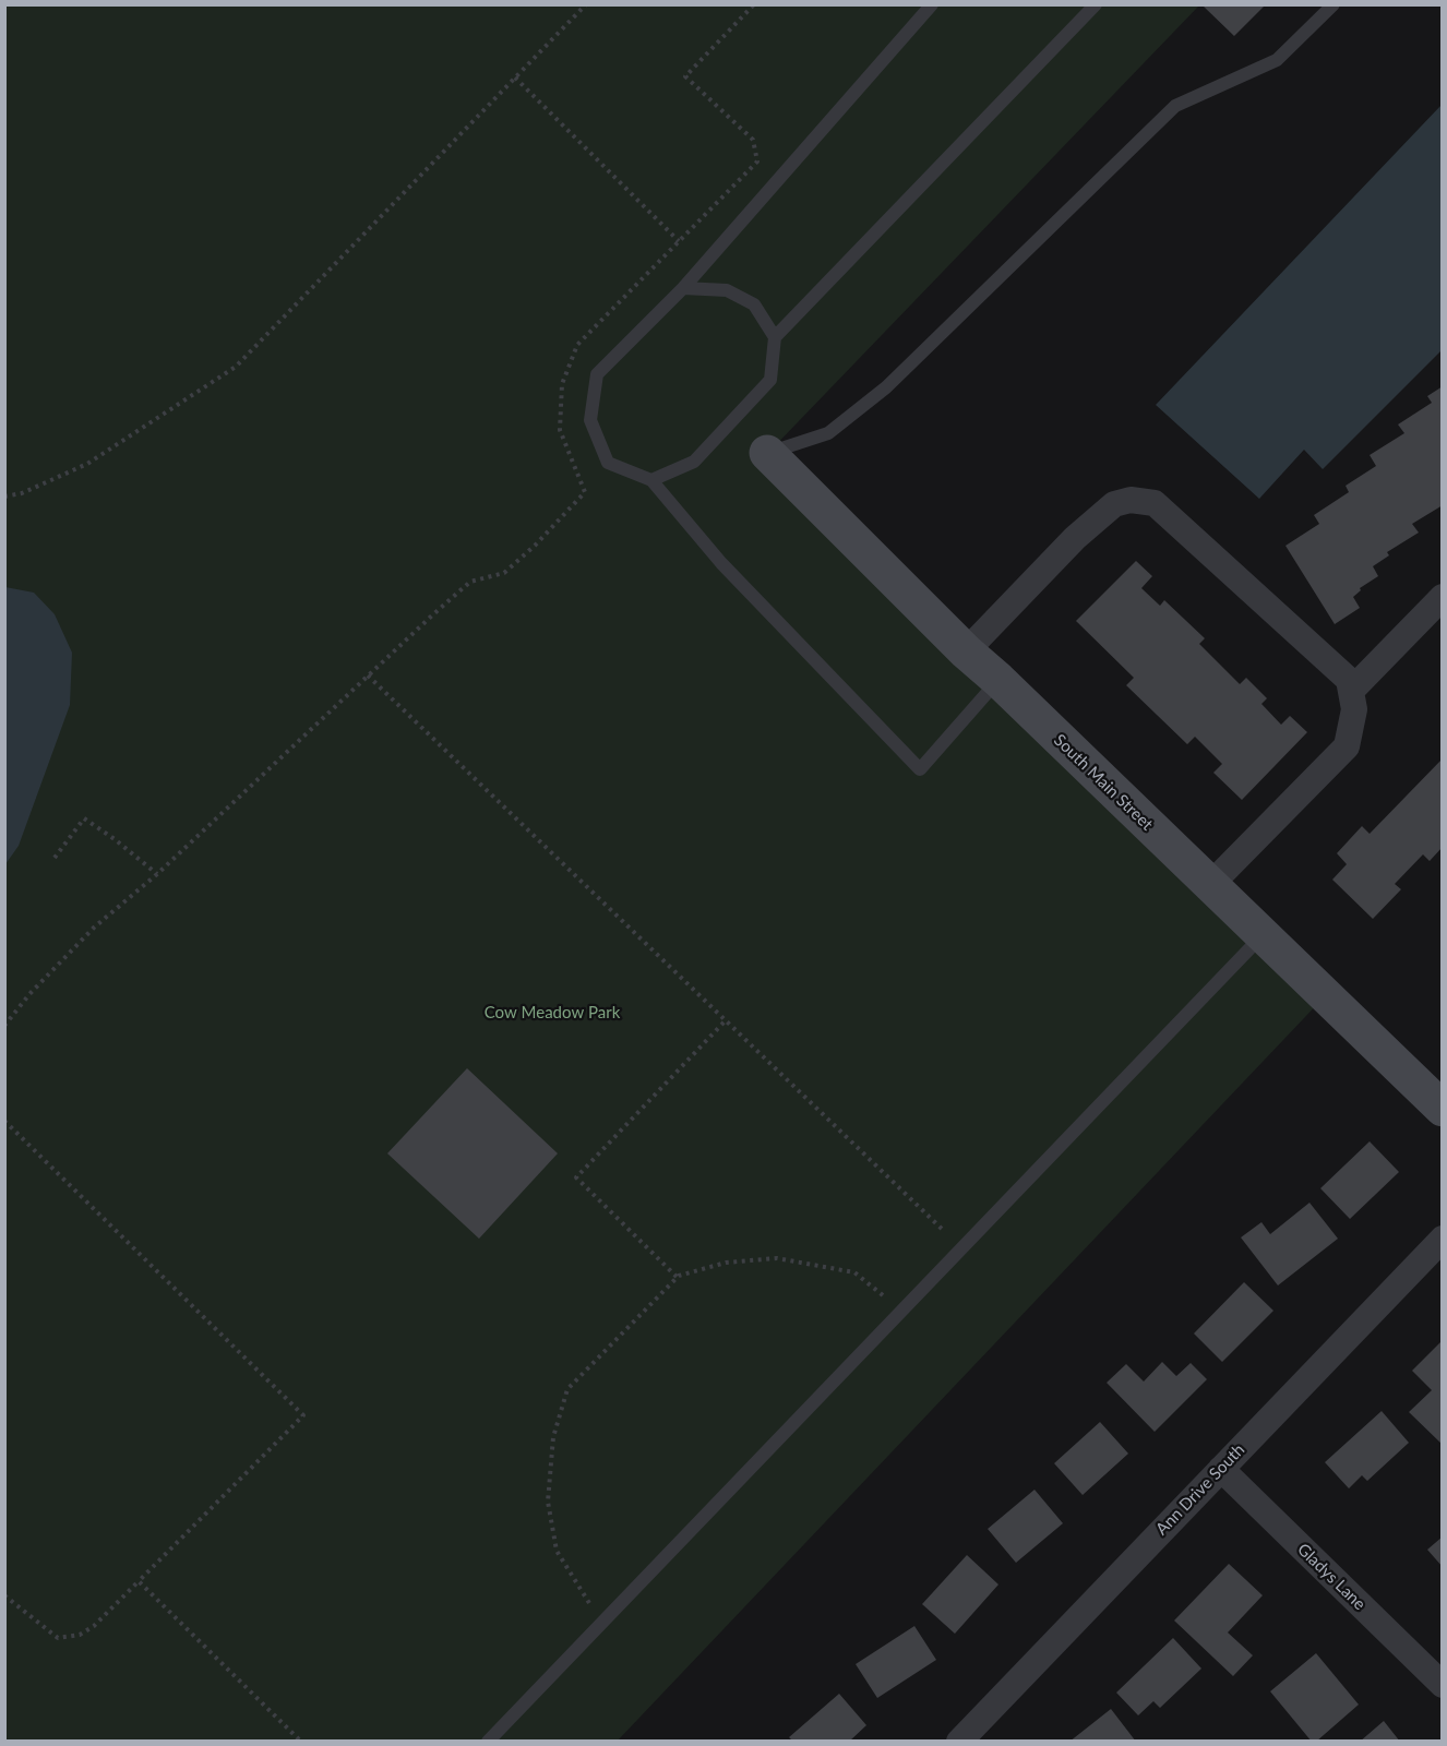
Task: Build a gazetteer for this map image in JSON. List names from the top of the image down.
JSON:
{
  "streets": {
    "street": ["South Main Street", "Ann Drive South", "Gladys Lane"]
  },
  "crossings": [
    ["Ann Drive South", "Gladys Lane"]
  ],
  "parks": ["Cow Meadow Park"]
}
